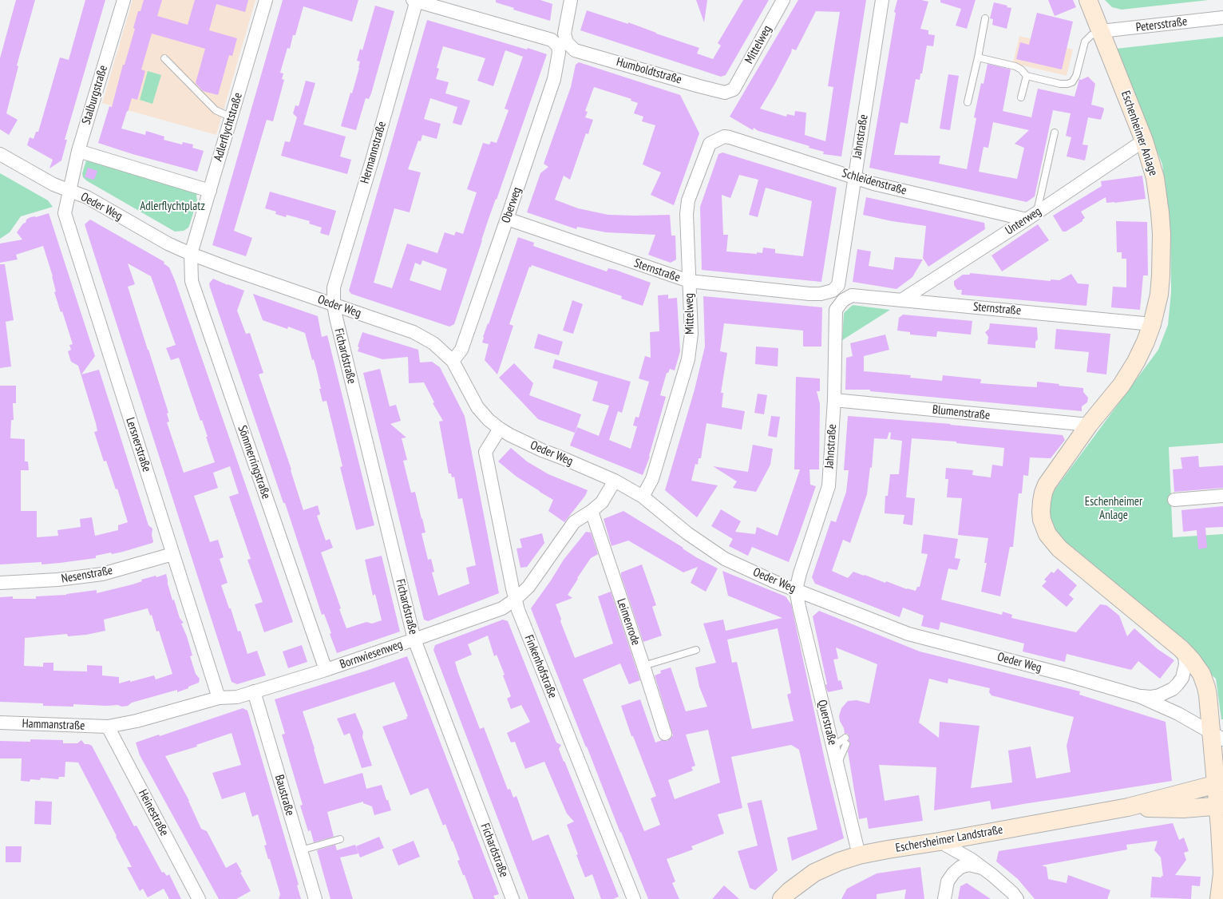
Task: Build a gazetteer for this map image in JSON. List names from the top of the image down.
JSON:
{
  "streets": {
    "main road": ["Eschenheimer Anlage", "Eschersheimer Landstraße"],
    "street": [
      "Petersstraße",
      "Mittelweg",
      "Humboldtstraße",
      "Stalburgstraße",
      "Adlerflychtstraße",
      "Jahnstraße",
      "Hermannstraße",
      "Schleidenstraße",
      "Oberweg",
      "Oeder Weg",
      "Unterweg",
      "Sternstraße",
      "Fichardstraße",
      "Blumenstraße",
      "Lersnerstraße",
      "Sömmerringstraße",
      "Nesenstraße",
      "Leimenrode",
      "Bornwiesenweg",
      "Finkenhofstraße",
      "Querstraße",
      "Hammanstraße",
      "Baustraße",
      "Heinestraße"
    ]
  },
  "crossings": [
    ["Petersstraße", "Eschenheimer Anlage"],
    ["Mittelweg", "Humboldtstraße"],
    ["Mittelweg", "Schleidenstraße"],
    ["Mittelweg", "Oeder Weg"],
    ["Mittelweg", "Sternstraße"],
    ["Humboldtstraße", "Hermannstraße"],
    ["Humboldtstraße", "Oberweg"],
    ["Stalburgstraße", "Oeder Weg"],
    ["Stalburgstraße", "Lersnerstraße"],
    ["Adlerflychtstraße", "Oeder Weg"],
    ["Adlerflychtstraße", "Sömmerringstraße"],
    ["Eschenheimer Anlage", "Oeder Weg"],
    ["Eschenheimer Anlage", "Unterweg"],
    ["Eschenheimer Anlage", "Sternstraße"],
    ["Eschenheimer Anlage", "Blumenstraße"],
    ["Eschenheimer Anlage", "Eschersheimer Landstraße"],
    ["Jahnstraße", "Schleidenstraße"],
    ["Jahnstraße", "Oeder Weg"],
    ["Jahnstraße", "Sternstraße"],
    ["Jahnstraße", "Blumenstraße"],
    ["Jahnstraße", "Querstraße"],
    ["Hermannstraße", "Oeder Weg"],
    ["Hermannstraße", "Fichardstraße"],
    ["Schleidenstraße", "Unterweg"],
    ["Oberweg", "Oeder Weg"],
    ["Oberweg", "Sternstraße"],
    ["Oeder Weg", "Fichardstraße"],
    ["Oeder Weg", "Lersnerstraße"],
    ["Oeder Weg", "Sömmerringstraße"],
    ["Oeder Weg", "Bornwiesenweg"],
    ["Oeder Weg", "Finkenhofstraße"],
    ["Oeder Weg", "Querstraße"],
    ["Unterweg", "Sternstraße"],
    ["Fichardstraße", "Bornwiesenweg"],
    ["Lersnerstraße", "Nesenstraße"],
    ["Lersnerstraße", "Bornwiesenweg"],
    ["Sömmerringstraße", "Bornwiesenweg"],
    ["Leimenrode", "Bornwiesenweg"],
    ["Bornwiesenweg", "Finkenhofstraße"],
    ["Bornwiesenweg", "Hammanstraße"],
    ["Bornwiesenweg", "Baustraße"],
    ["Bornwiesenweg", "Heinestraße"],
    ["Querstraße", "Eschersheimer Landstraße"],
    ["Hammanstraße", "Heinestraße"]
  ],
  "parks": ["Adlerflychtplatz", "Eschenheimer Anlage"]
}
